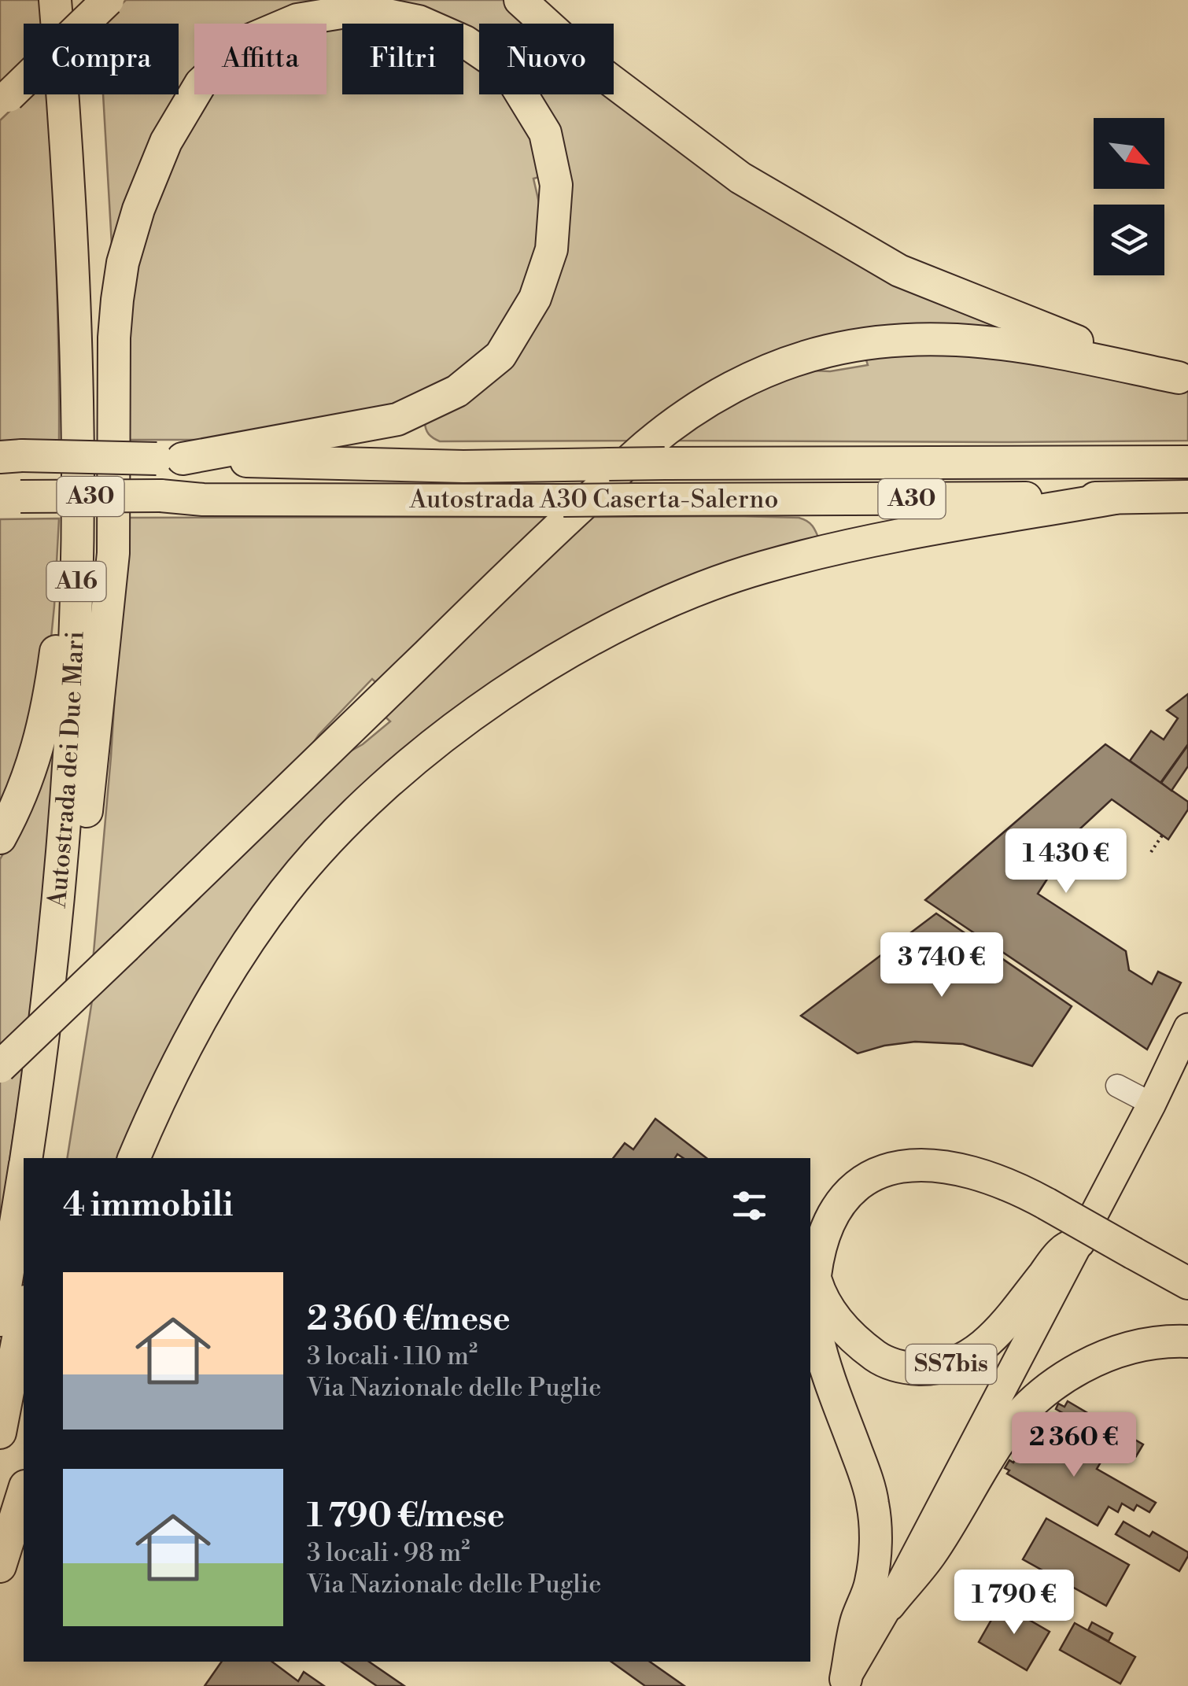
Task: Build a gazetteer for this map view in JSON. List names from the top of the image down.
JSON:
{
  "streets": {
    "highway": [
      "A30",
      "Autostrada A30 Caserta-Salerno",
      "A16",
      "Autostrada dei Due Mari",
      "SS7bis"
    ]
  },
  "north": "bottom right",
  "page": {
    "chip": [
      "Compra",
      "Affitta",
      "Filtri",
      "Nuovo"
    ],
    "price": [
      "1 430 €",
      "3 740 €",
      "2 360 €",
      "1 790 €"
    ],
    "heading": "4 immobili",
    "list": [
      {
        "name": "2 360 €/mese",
        "note": "3 locali · 110 m² · Via Nazionale delle Puglie"
      },
      {
        "name": "1 790 €/mese",
        "note": "3 locali · 98 m² · Via Nazionale delle Puglie"
      }
    ]
  }
}
